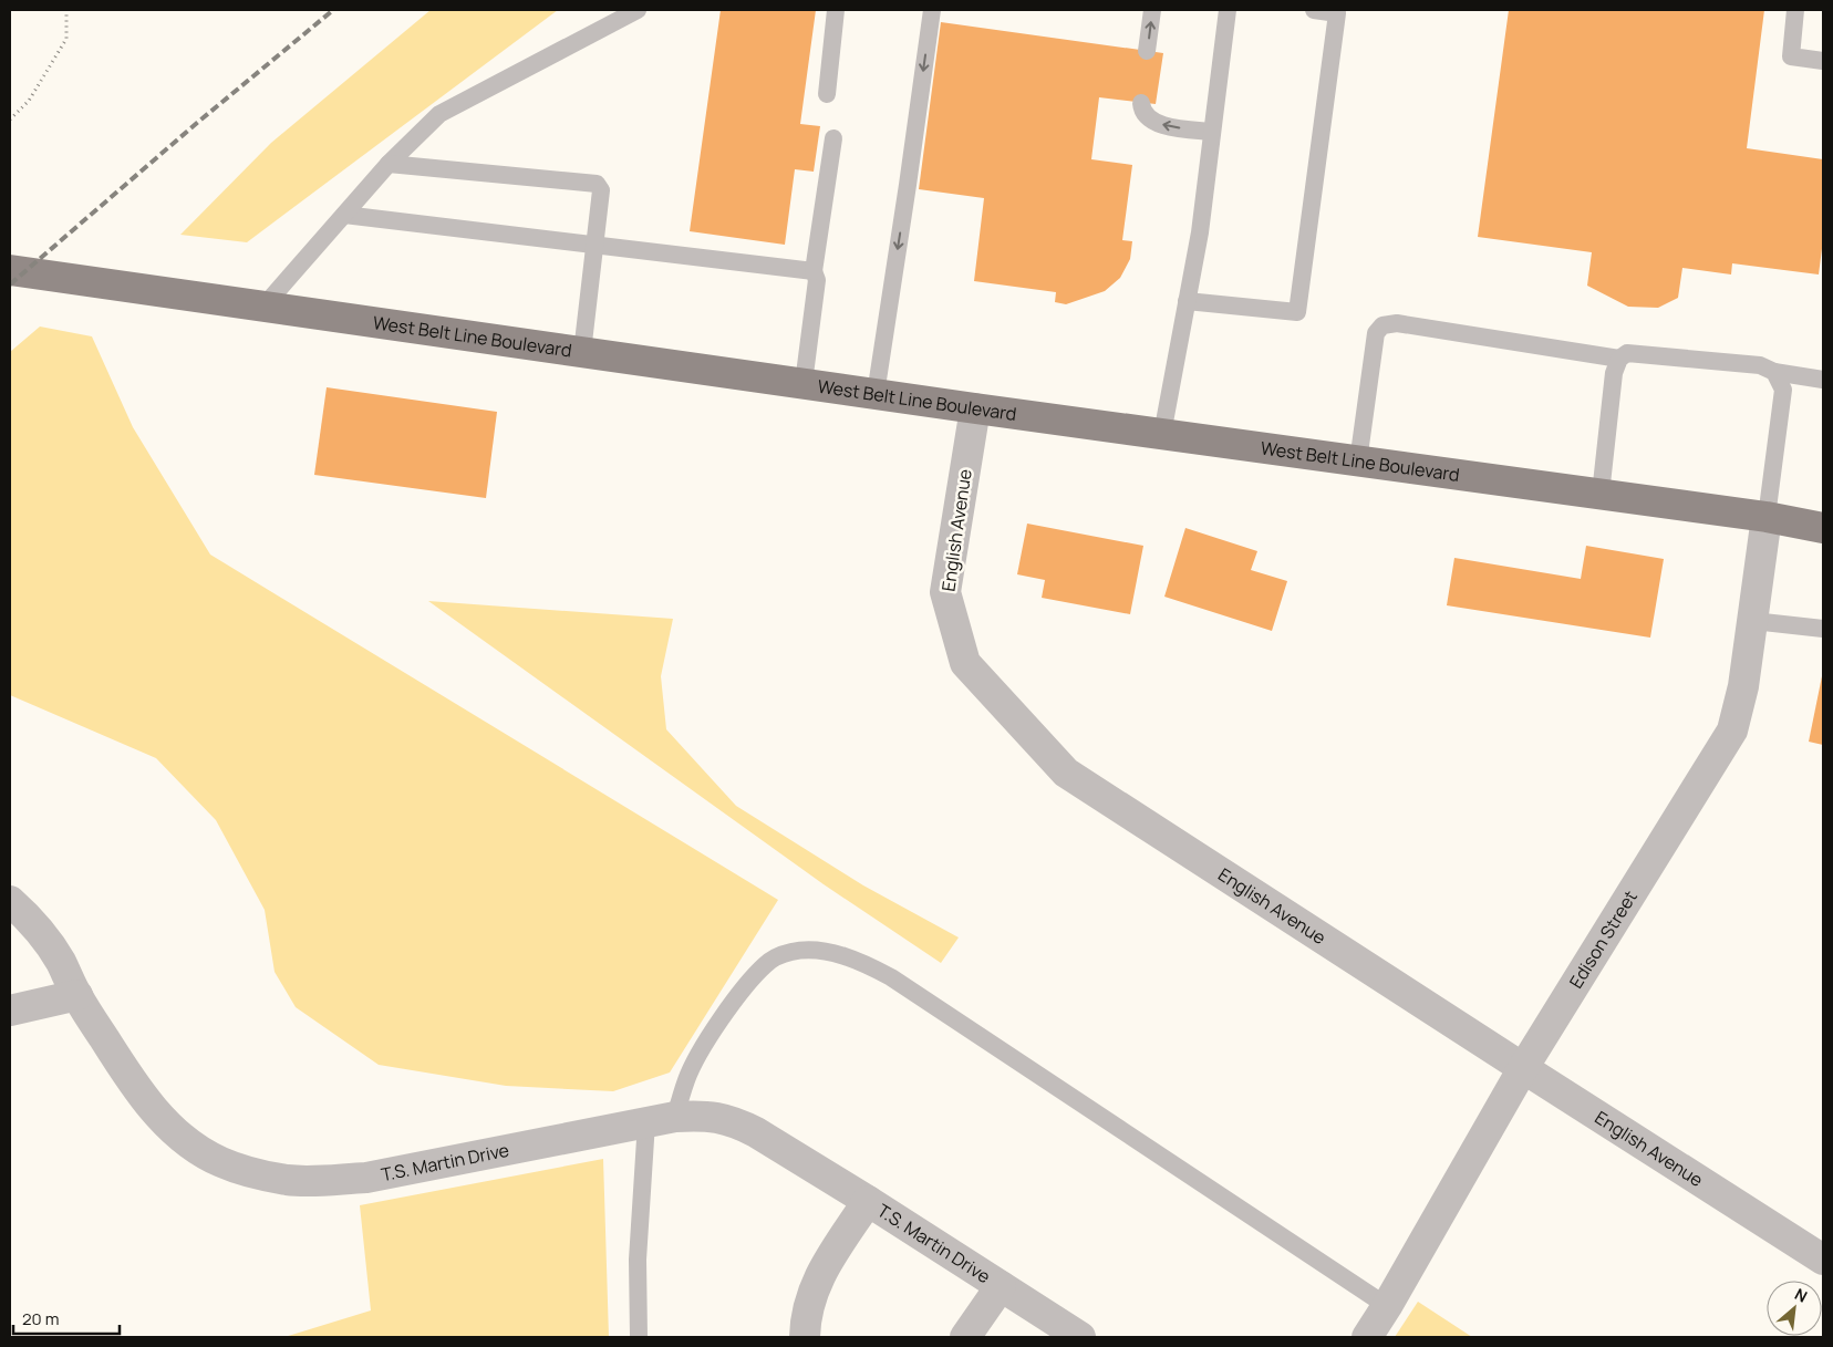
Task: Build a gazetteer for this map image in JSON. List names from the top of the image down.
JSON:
{
  "streets": {
    "main road": ["West Belt Line Boulevard"],
    "street": ["English Avenue", "Edison Street", "T.S. Martin Drive"]
  },
  "crossings": [
    ["West Belt Line Boulevard", "English Avenue"],
    ["West Belt Line Boulevard", "Edison Street"],
    ["English Avenue", "Edison Street"]
  ],
  "scale_bar": "20 m",
  "north": "top right"
}
